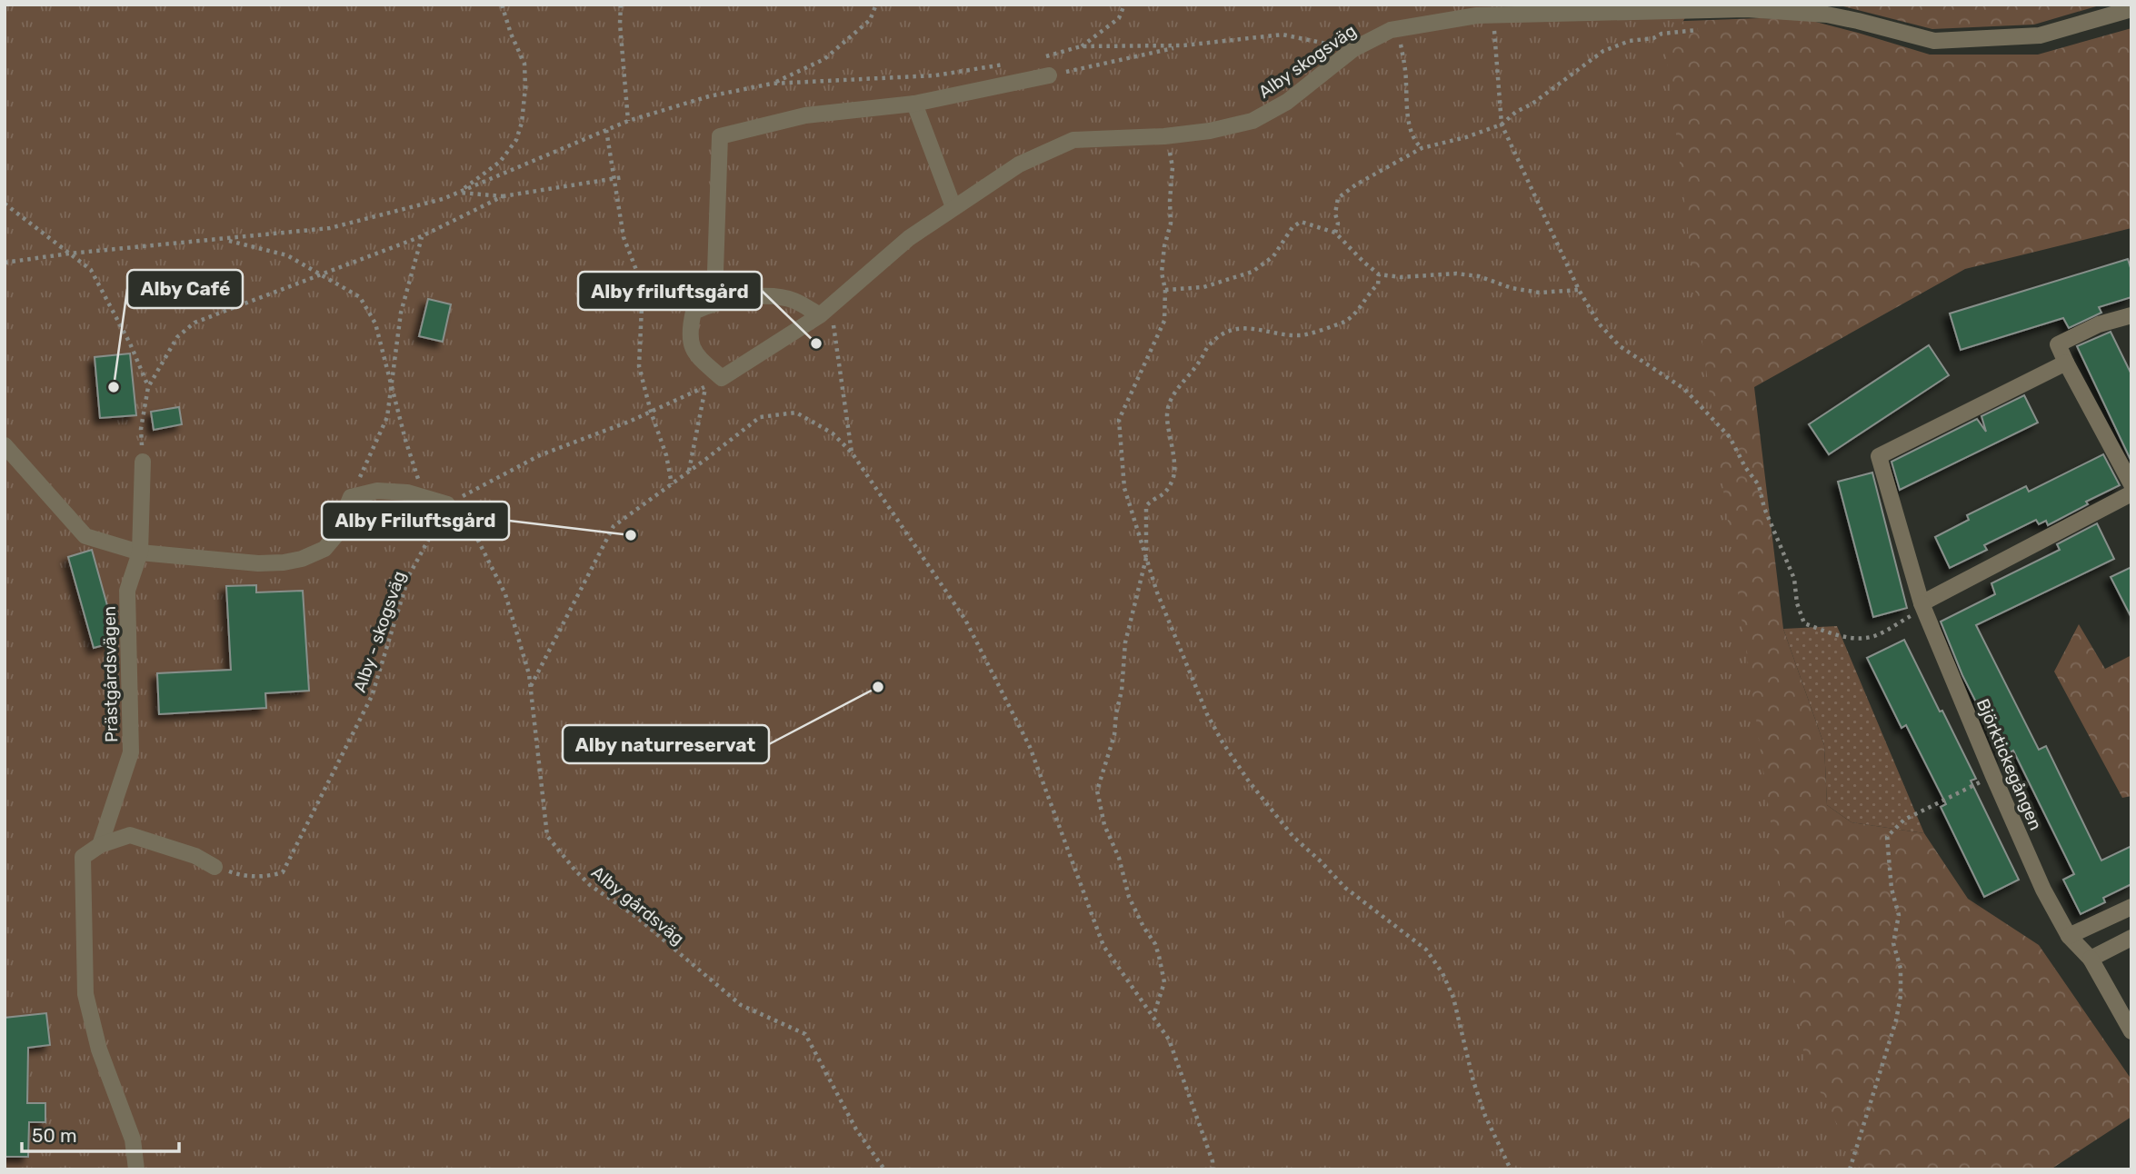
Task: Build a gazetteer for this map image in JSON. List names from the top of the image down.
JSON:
{
  "streets": {
    "street": ["Alby skogsväg", "Prästgårdsvägen", "Björktickegången"],
    "path": ["Alby - skogsväg", "Alby gårdsväg"]
  },
  "places": [
    "Alby friluftsgård",
    "Alby Café",
    "Alby Friluftsgård",
    "Alby naturreservat"
  ],
  "scale_bar": "50 m"
}
